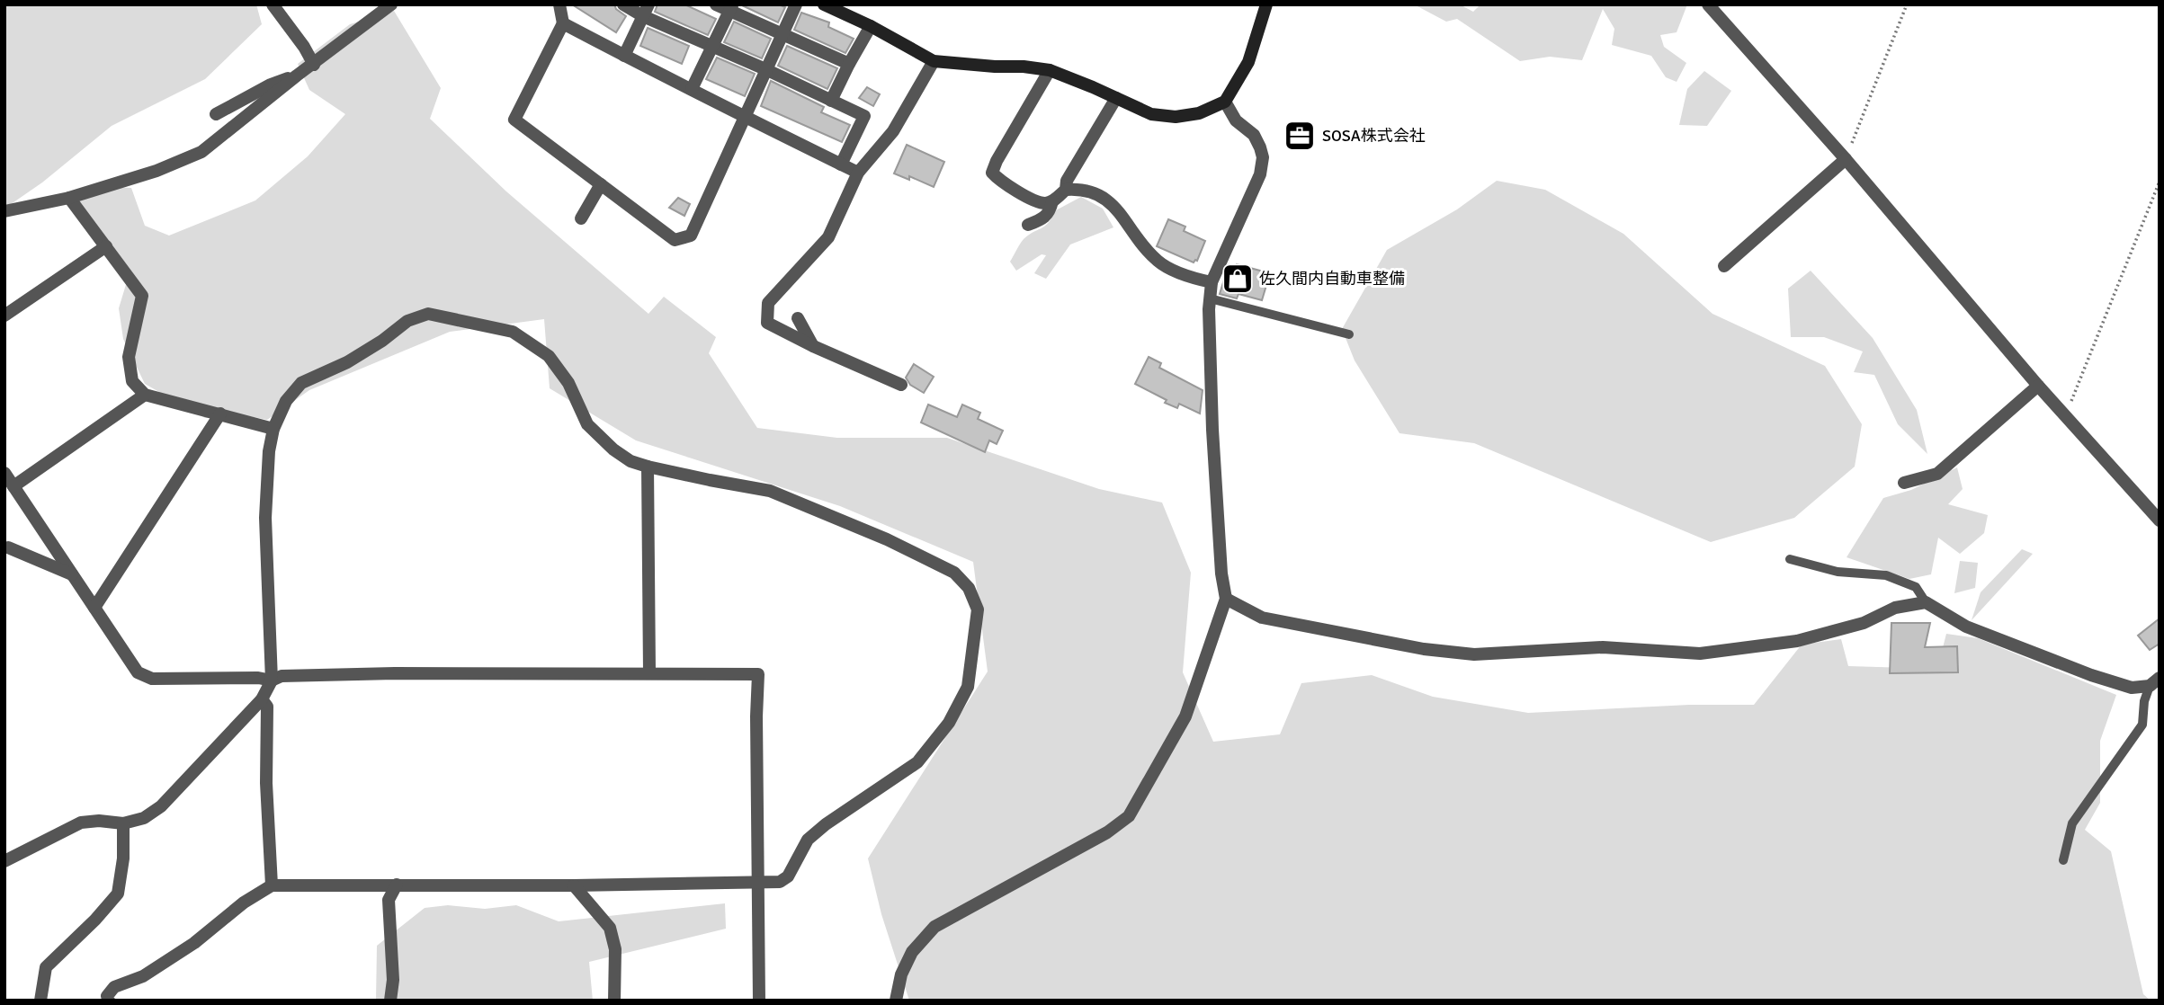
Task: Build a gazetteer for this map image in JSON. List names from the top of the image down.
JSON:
{
  "places": {
    "office": ["SOSA株式会社"],
    "shop": ["佐久間内自動車整備"]
  }
}
